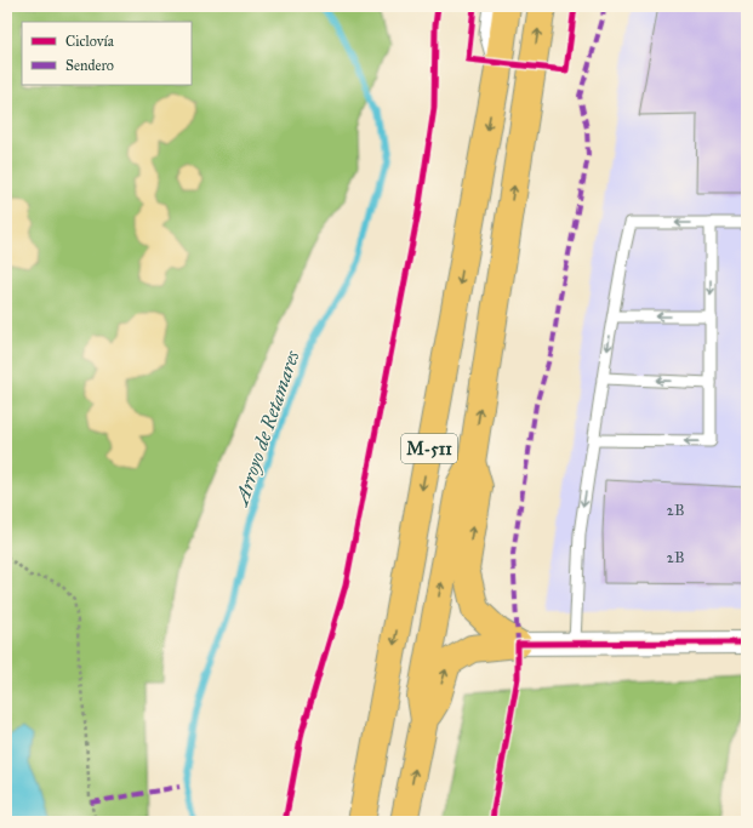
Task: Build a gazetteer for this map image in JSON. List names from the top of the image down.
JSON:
{
  "streets": {
    "highway": ["M-511"]
  },
  "water": ["Arroyo de Retamares"],
  "house_numbers": ["2B", "2B"],
  "legend": ["Ciclovía", "Sendero"]
}
